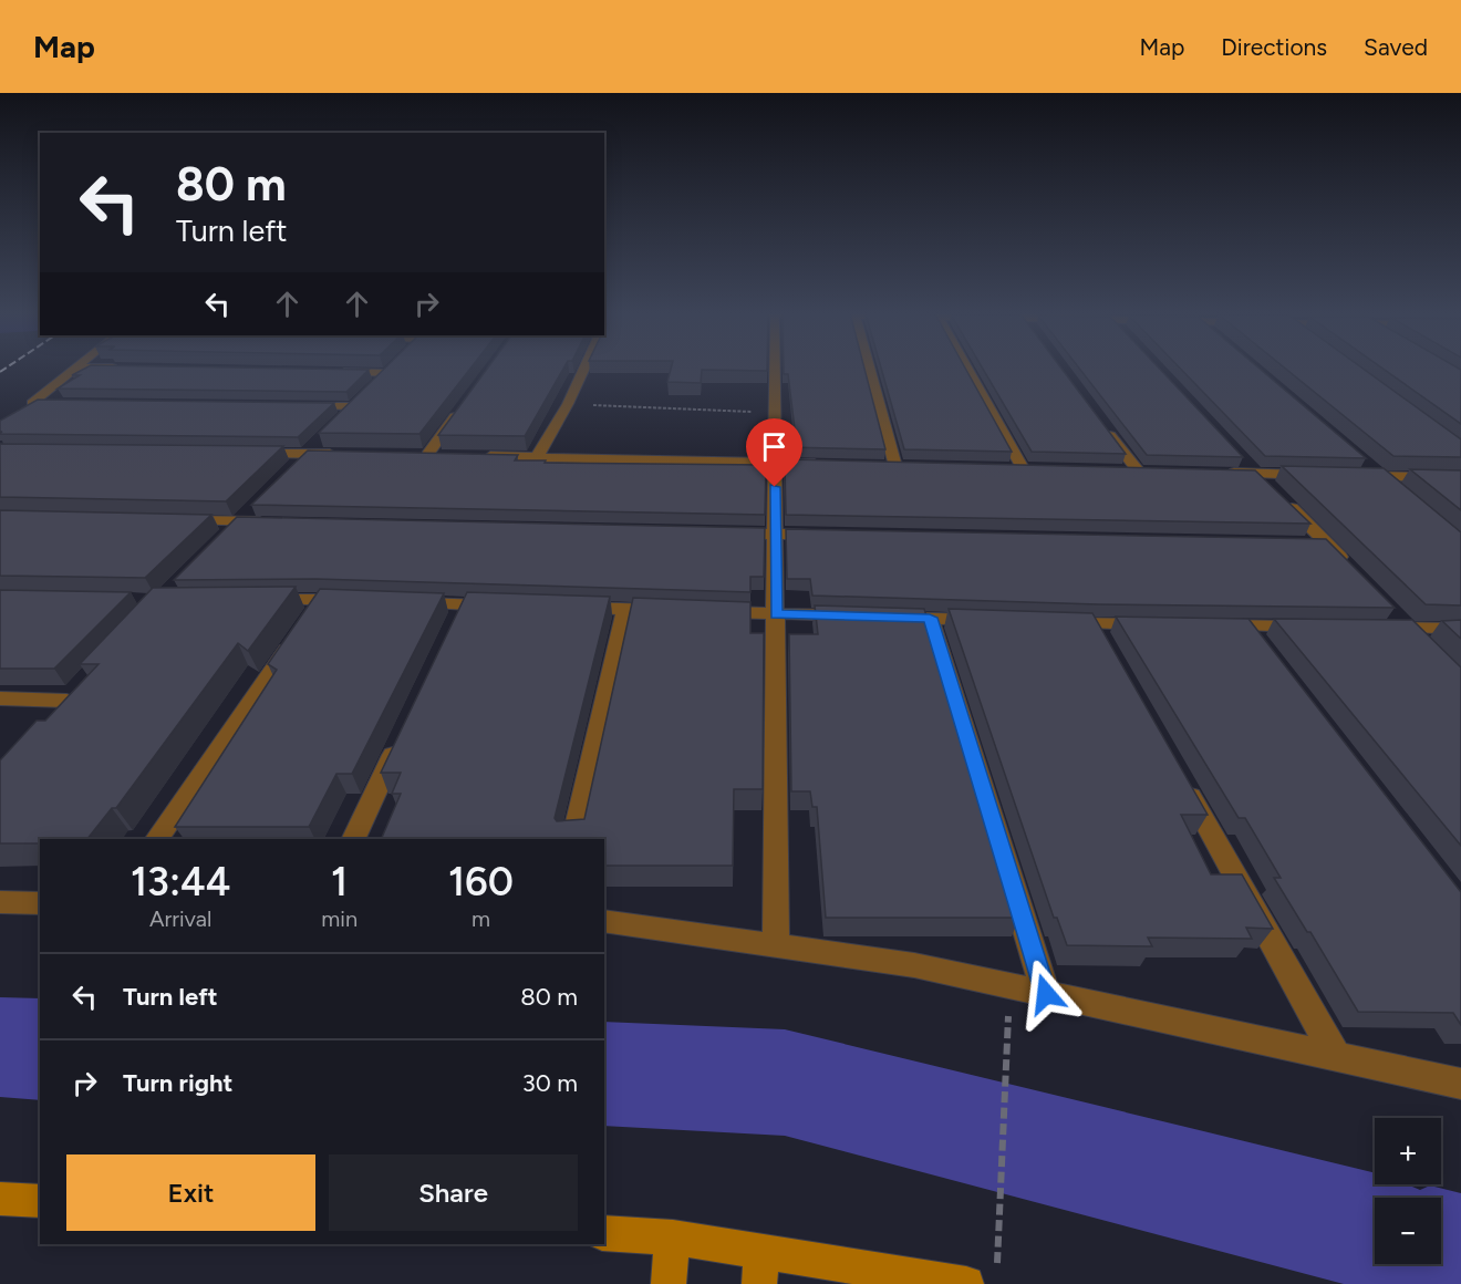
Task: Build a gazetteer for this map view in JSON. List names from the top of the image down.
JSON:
{
  "page": {
    "header": "Map",
    "nav": ["Map", "Directions", "Saved"],
    "turn": ["80 m", "Turn left"],
    "eta": [
      "13:44",
      "Arrival",
      "1",
      "min",
      "160",
      "m"
    ],
    "list": [
      {
        "name": "Turn left",
        "value": "80 m"
      },
      {
        "name": "Turn right",
        "value": "30 m"
      }
    ],
    "map_buttons": ["+", "−"],
    "buttons": ["Exit", "Share"]
  }
}
